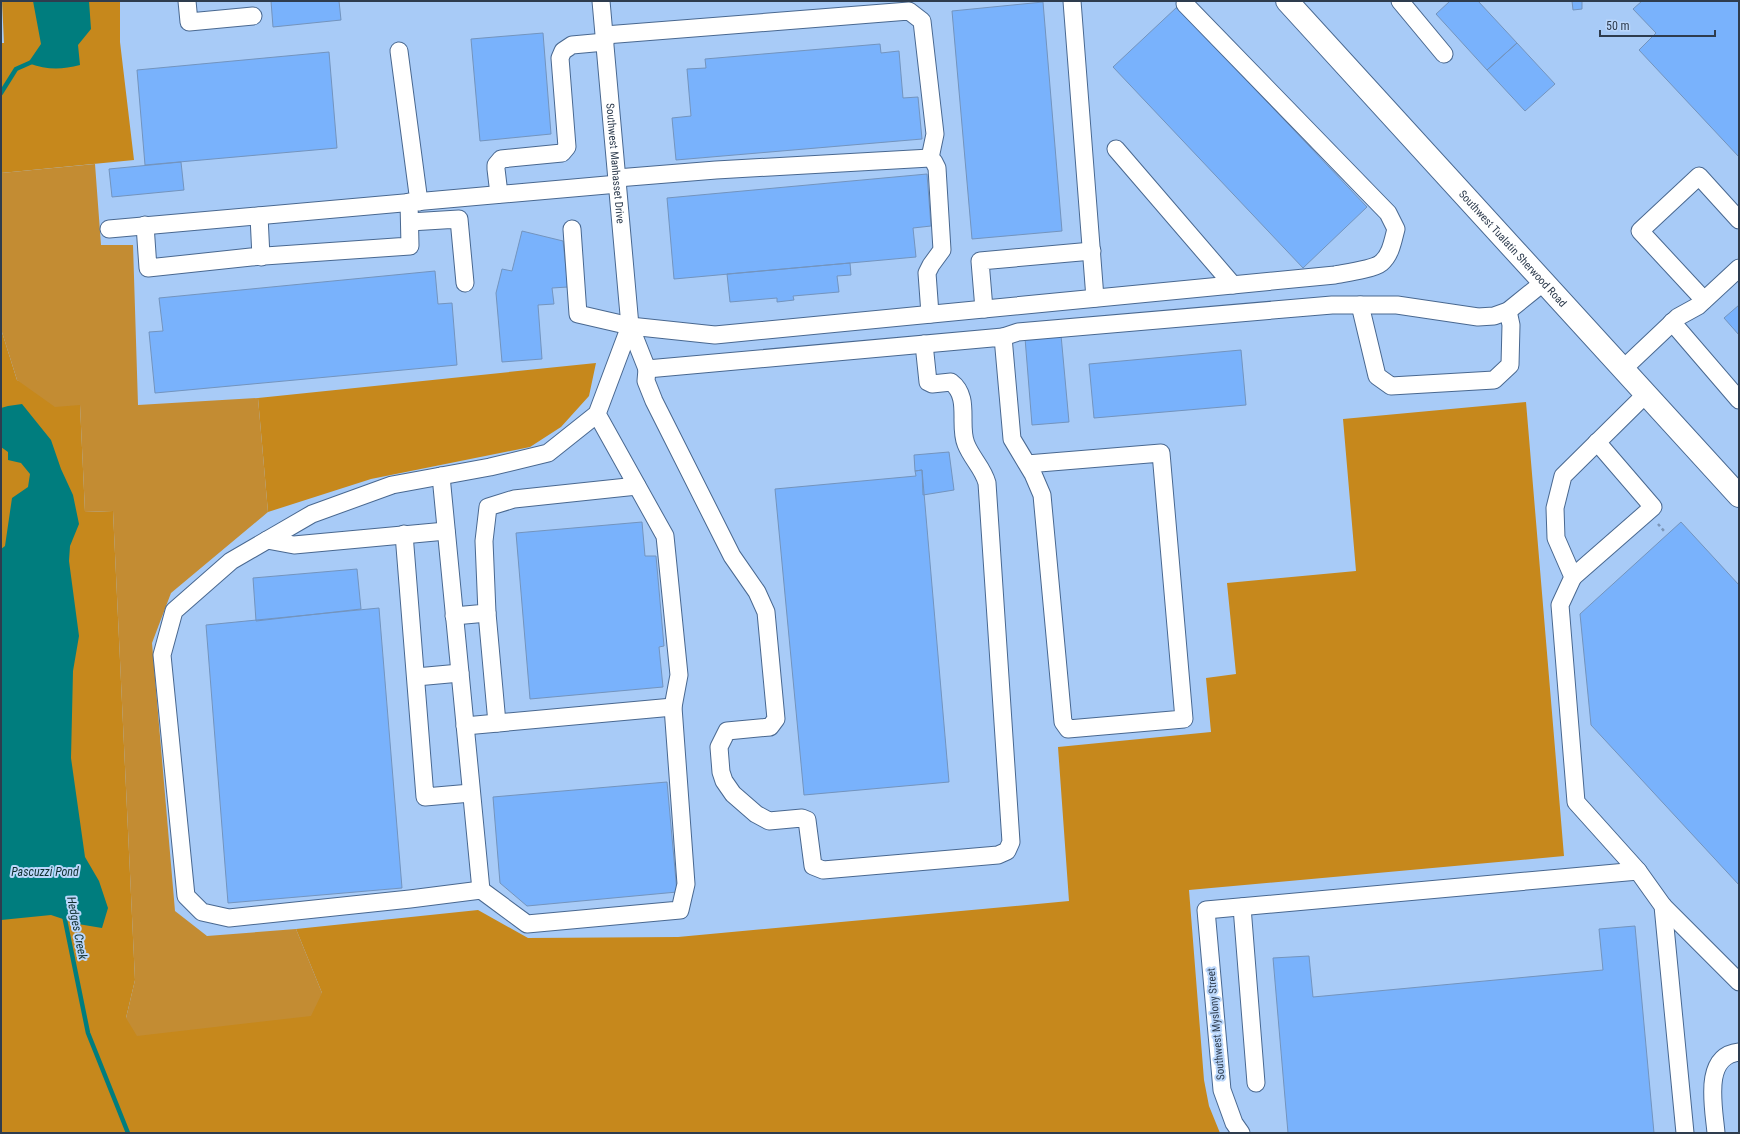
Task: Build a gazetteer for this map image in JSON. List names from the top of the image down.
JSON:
{
  "streets": {
    "highway": ["Southwest Tualatin Sherwood Road"],
    "street": ["Southwest Manhasset Drive", "Southwest Myslony Street"]
  },
  "water": ["Pascuzzi Pond", "Hedges Creek"],
  "scale_bar": "50 m"
}
